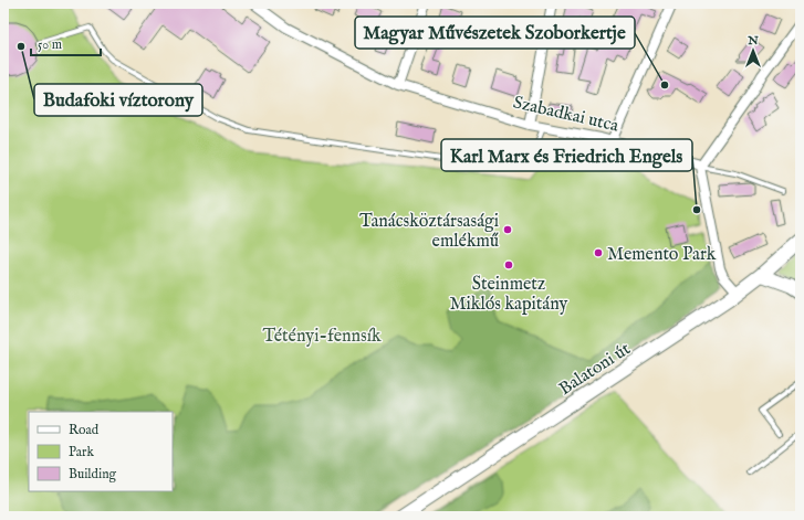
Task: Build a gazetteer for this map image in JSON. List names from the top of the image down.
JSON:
{
  "streets": {
    "main road": ["Balatoni út"],
    "street": ["Szabadkai utca"]
  },
  "parks": ["Tétényi-fennsík"],
  "places": [
    "Budafoki víztorony",
    "Magyar Művészetek Szoborkertje",
    "Karl Marx és Friedrich Engels",
    "Tanácsköztársasági emlékmű",
    "Memento Park",
    "Steinmetz Miklós kapitány"
  ],
  "legend": ["Road", "Park", "Building"],
  "scale_bar": "50 m",
  "north": "top"
}
